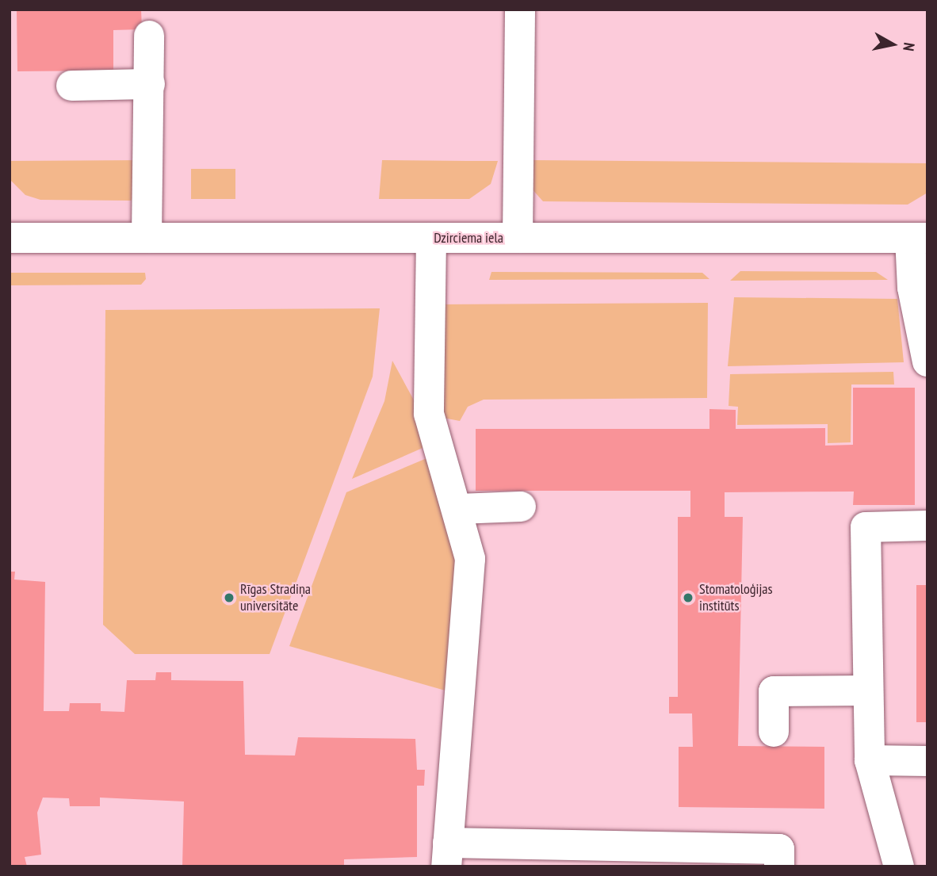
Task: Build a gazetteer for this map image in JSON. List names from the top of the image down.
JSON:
{
  "streets": {
    "street": ["Dzirciema iela"]
  },
  "places": ["Rīgas Stradiņa universitāte", "Stomatoloģijas institūts"],
  "north": "right"
}
